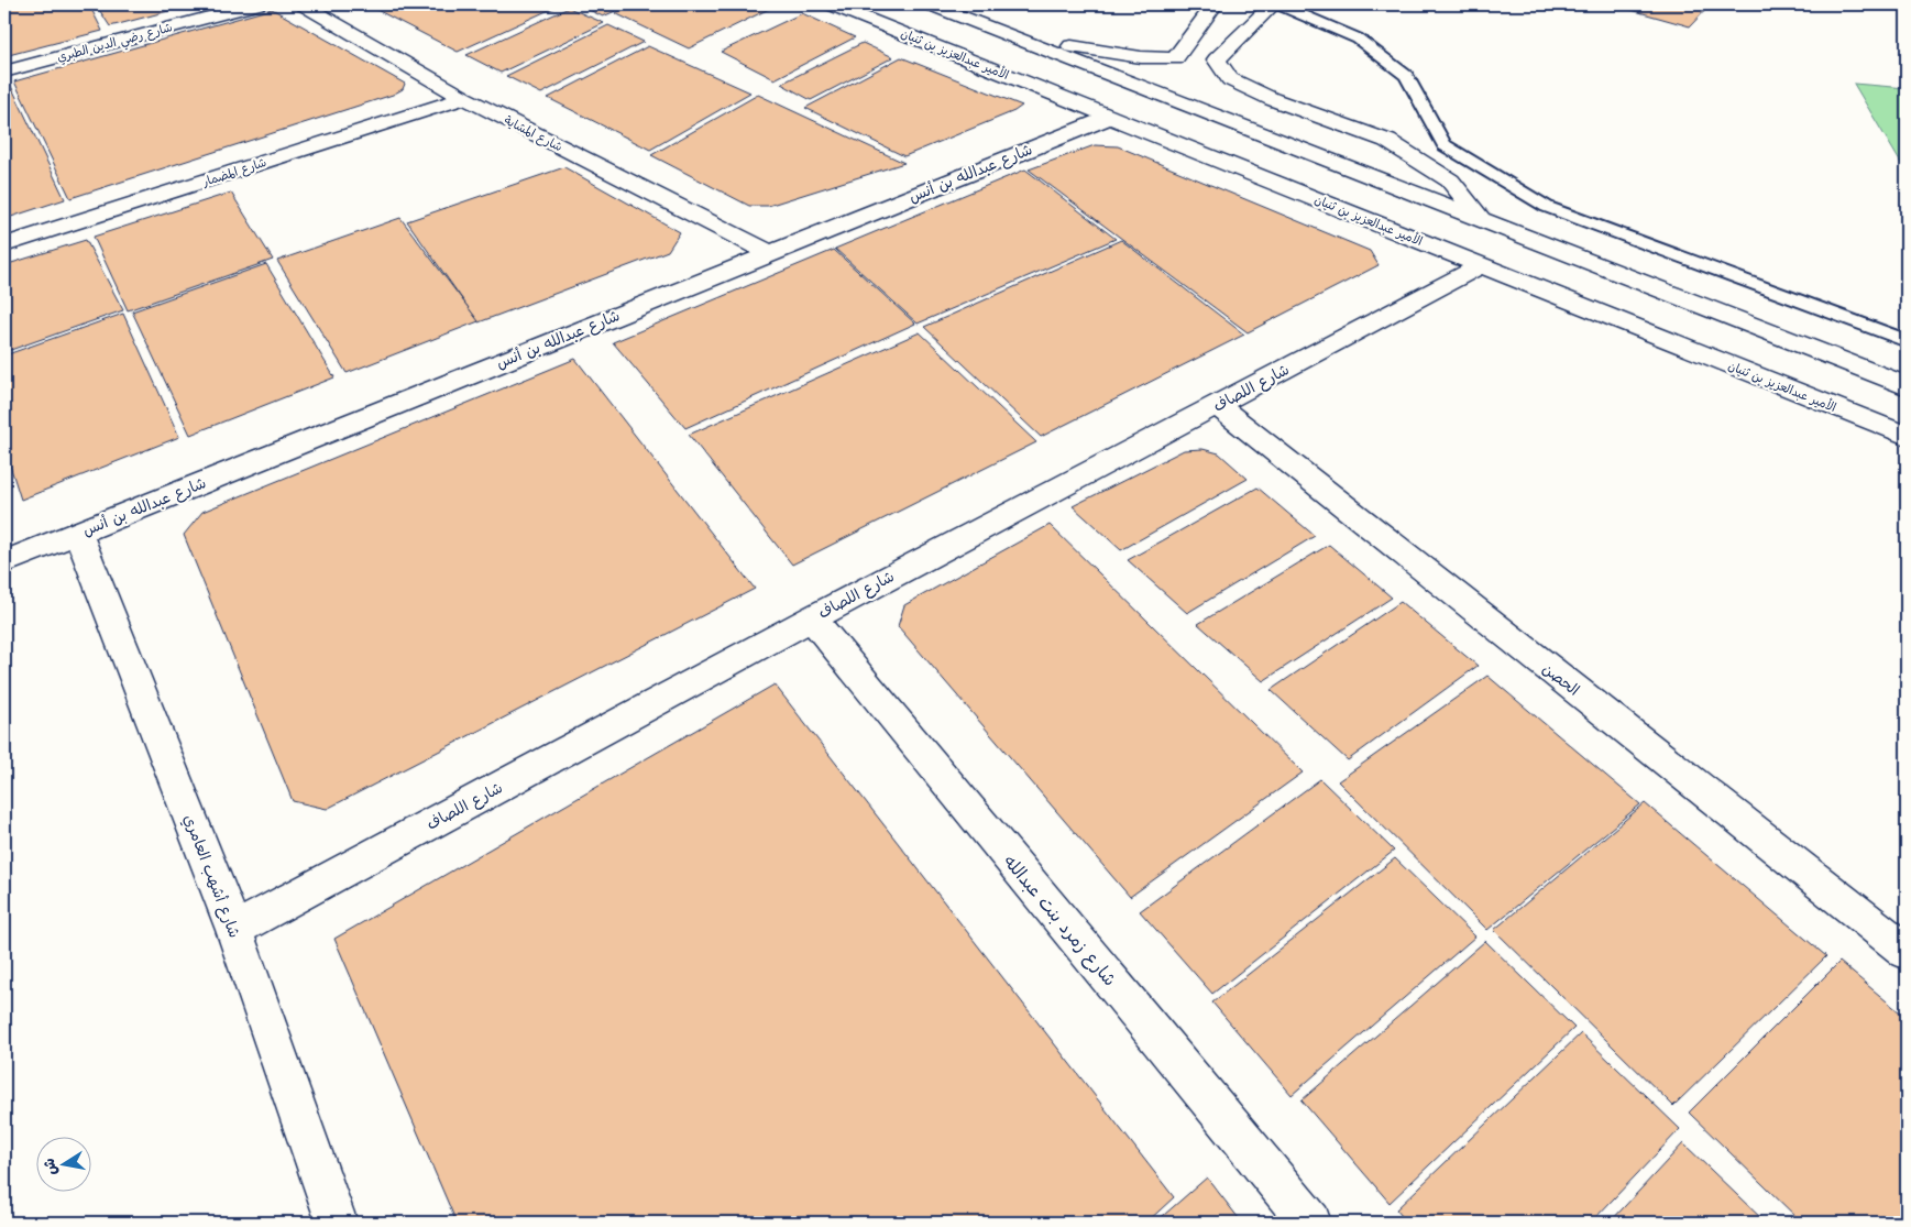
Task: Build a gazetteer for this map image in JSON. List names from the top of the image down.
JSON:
{
  "streets": {
    "street": [
      "شارع رضي الدين الطبري",
      "الأمير عبدالعزيز بن ثنيان",
      "شارع المشاية",
      "شارع المضمار",
      "شارع عبدالله بن أنس",
      "شارع اللصاف",
      "الحصن",
      "شارع أشهب العامري",
      "شارع زمرد بنت عبدالله"
    ]
  },
  "crossings": [
    ["الأمير عبدالعزيز بن ثنيان", "شارع عبدالله بن أنس"],
    ["الأمير عبدالعزيز بن ثنيان", "شارع اللصاف"],
    ["شارع المشاية", "شارع المضمار"],
    ["شارع المشاية", "شارع عبدالله بن أنس"],
    ["شارع عبدالله بن أنس", "شارع أشهب العامري"],
    ["شارع اللصاف", "الحصن"],
    ["شارع اللصاف", "شارع أشهب العامري"],
    ["شارع اللصاف", "شارع زمرد بنت عبدالله"]
  ],
  "north": "left"
}
